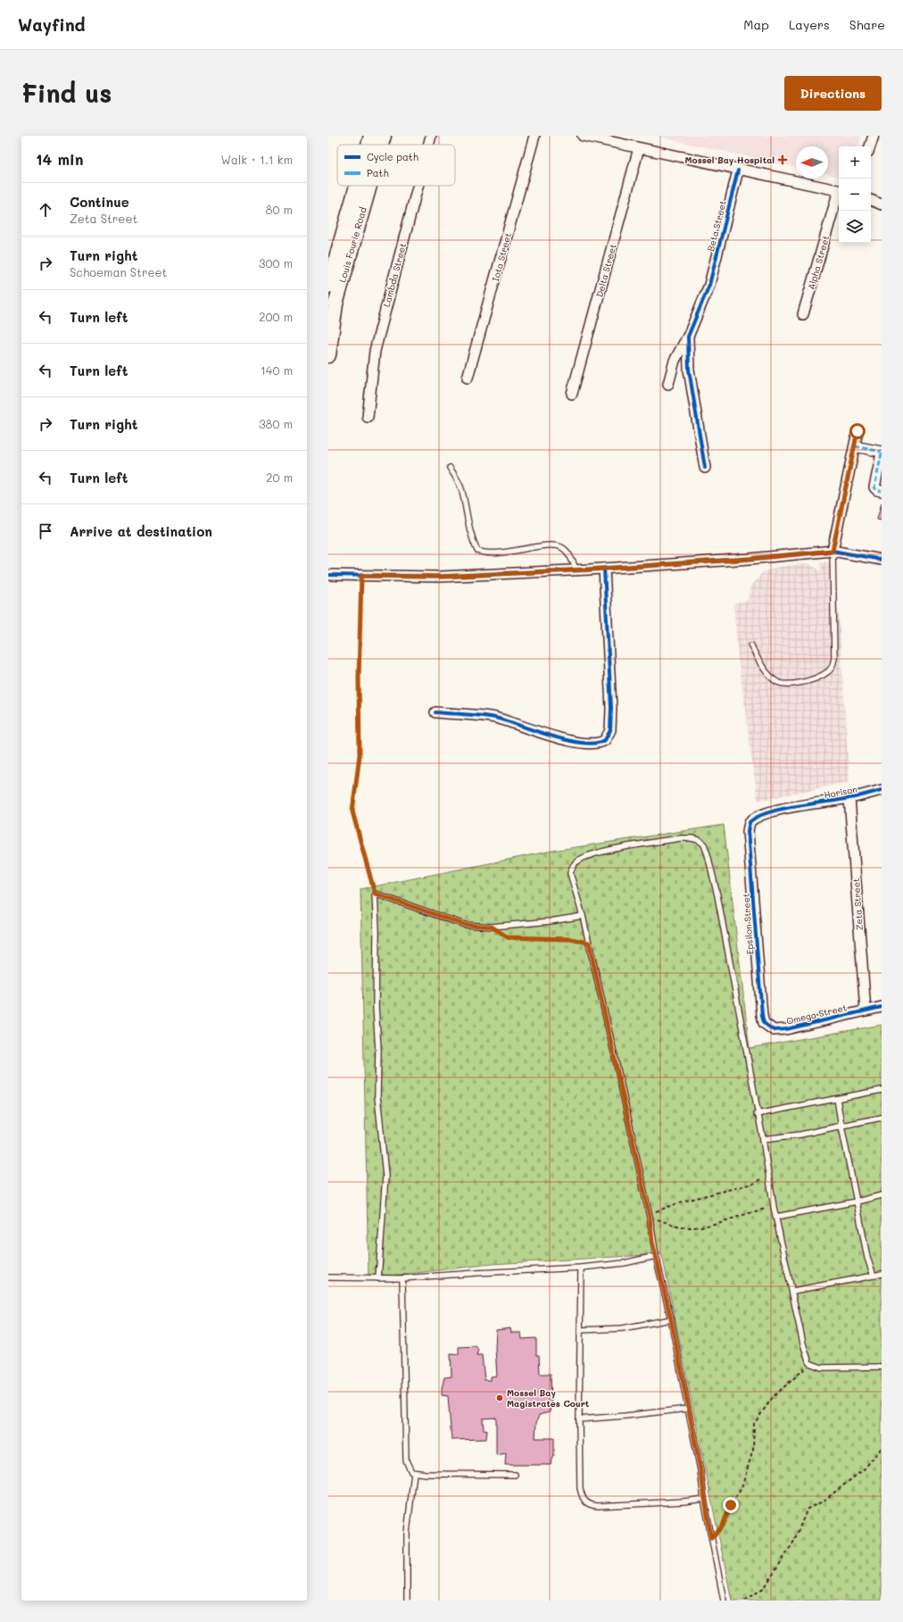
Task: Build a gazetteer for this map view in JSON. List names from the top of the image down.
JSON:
{
  "streets": {
    "main road": ["Louis Fourie Road"],
    "street": [
      "Beta Street",
      "Iota Street",
      "Alpha Street",
      "Delta Street",
      "Lambda Street",
      "Horison",
      "Zeta Street",
      "Epsilon Street",
      "Omega Street"
    ]
  },
  "crossings": [
    ["Horison", "Zeta Street"],
    ["Horison", "Epsilon Street"],
    ["Zeta Street", "Omega Street"],
    ["Epsilon Street", "Omega Street"]
  ],
  "places": {
    "health": ["Mossel Bay Hospital"],
    "other": ["Mossel Bay Magistrates Court"]
  },
  "legend": ["Cycle path", "Path"],
  "north": "left",
  "page": {
    "header": "Wayfind",
    "nav": ["Map", "Layers", "Share"],
    "buttons": "Directions",
    "title": "Find us",
    "heading": ["14 min", "Walk · 1.1 km"],
    "map_buttons": ["+", "−"],
    "list": [
      ["Continue", "Zeta Street", "80 m"],
      ["Turn right", "Schoeman Street", "300 m"],
      ["Turn left", "200 m"],
      ["Turn left", "140 m"],
      ["Turn right", "380 m"],
      ["Turn left", "20 m"],
      "Arrive at destination"
    ]
  }
}
